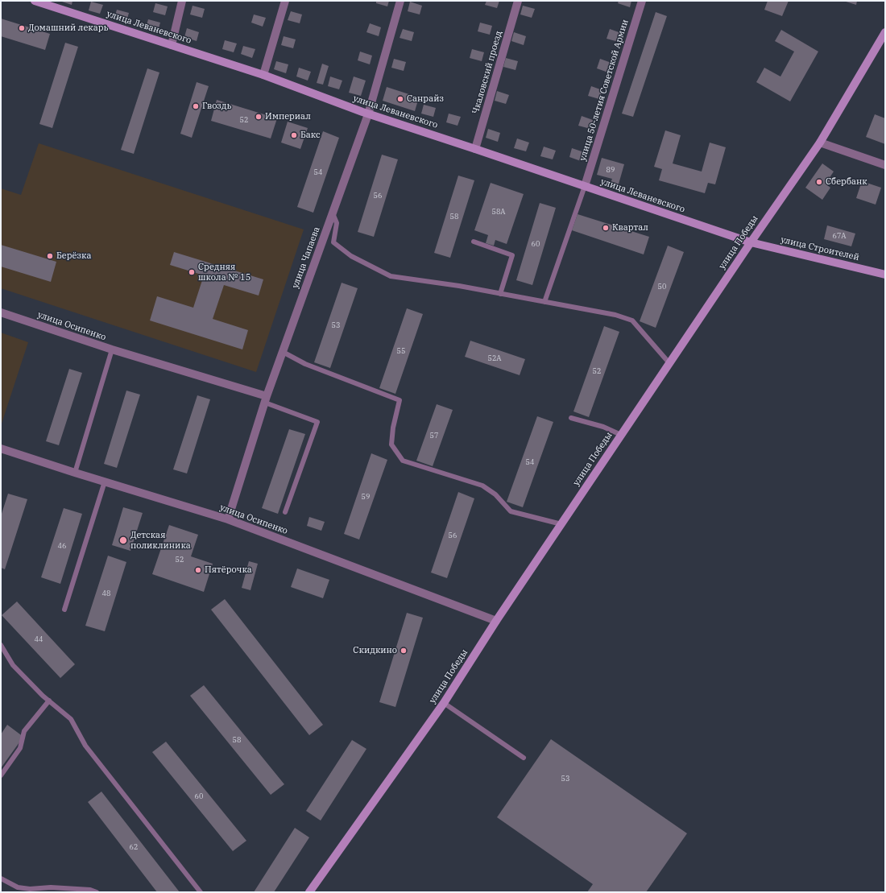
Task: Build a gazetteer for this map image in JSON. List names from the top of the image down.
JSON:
{
  "streets": {
    "street": [
      "улица Леваневского",
      "Чкаловский проезд",
      "улица 50-летия Советской Армии",
      "улица Победы",
      "улица Строителей",
      "улица Чапаева",
      "улица Осипенко"
    ]
  },
  "crossings": [
    ["улица Леваневского", "Чкаловский проезд"],
    ["улица Леваневского", "улица 50-летия Советской Армии"],
    ["улица Леваневского", "улица Победы"],
    ["улица Леваневского", "улица Строителей"],
    ["улица Леваневского", "улица Чапаева"],
    ["улица Победы", "улица Строителей"],
    ["улица Победы", "улица Осипенко"],
    ["улица Чапаева", "улица Осипенко"]
  ],
  "places": [
    "Домашний лекарь",
    "Санрайз",
    "Гвоздь",
    "Империал",
    "Бакс",
    "Сбербанк",
    "Квартал",
    "Берёзка",
    "Средняя школа № 15",
    "Детская поликлиника",
    "Пятёрочка",
    "Скидкино"
  ],
  "house_numbers": [
    "52",
    "89",
    "54",
    "56",
    "58А",
    "58",
    "67А",
    "60",
    "50",
    "53",
    "55",
    "52А",
    "52",
    "57",
    "54",
    "59",
    "56",
    "46",
    "52",
    "48",
    "44",
    "58",
    "53",
    "60",
    "62"
  ]
}
